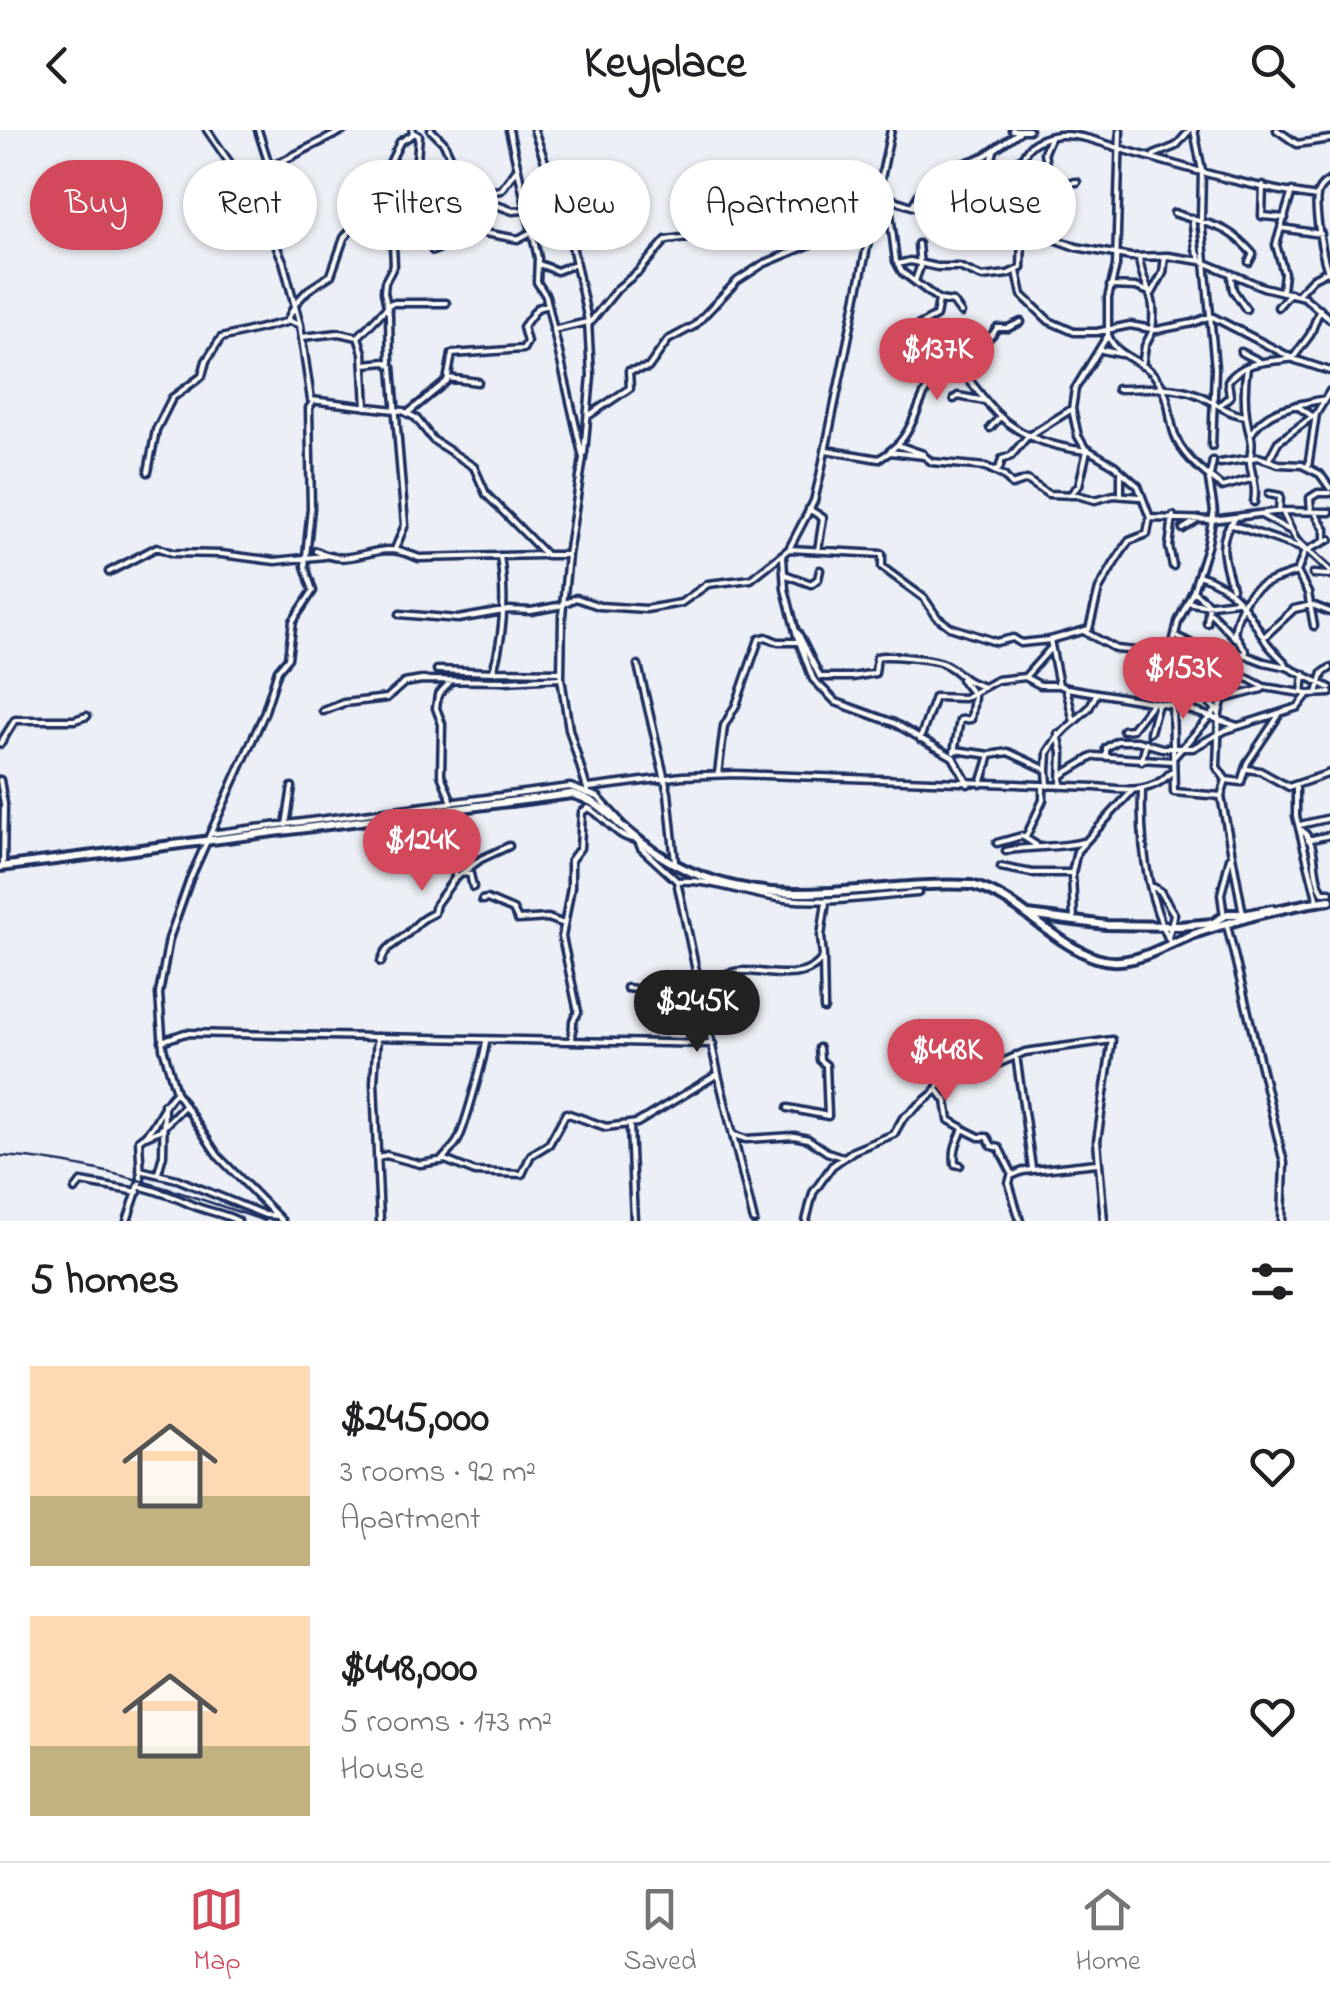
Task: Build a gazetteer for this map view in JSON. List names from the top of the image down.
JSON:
{
  "page": {
    "header": "Keyplace",
    "chip": [
      "Buy",
      "Rent",
      "Filters",
      "New",
      "Apartment",
      "House"
    ],
    "price": [
      "$137K",
      "$153K",
      "$124K",
      "$245K",
      "$448K"
    ],
    "heading": "5 homes",
    "list": [
      {
        "name": "$245,000",
        "note": "3 rooms · 92 m² · Apartment"
      },
      {
        "name": "$448,000",
        "note": "5 rooms · 173 m² · House"
      }
    ],
    "tabs": ["Map", "Saved", "Home"]
  }
}
